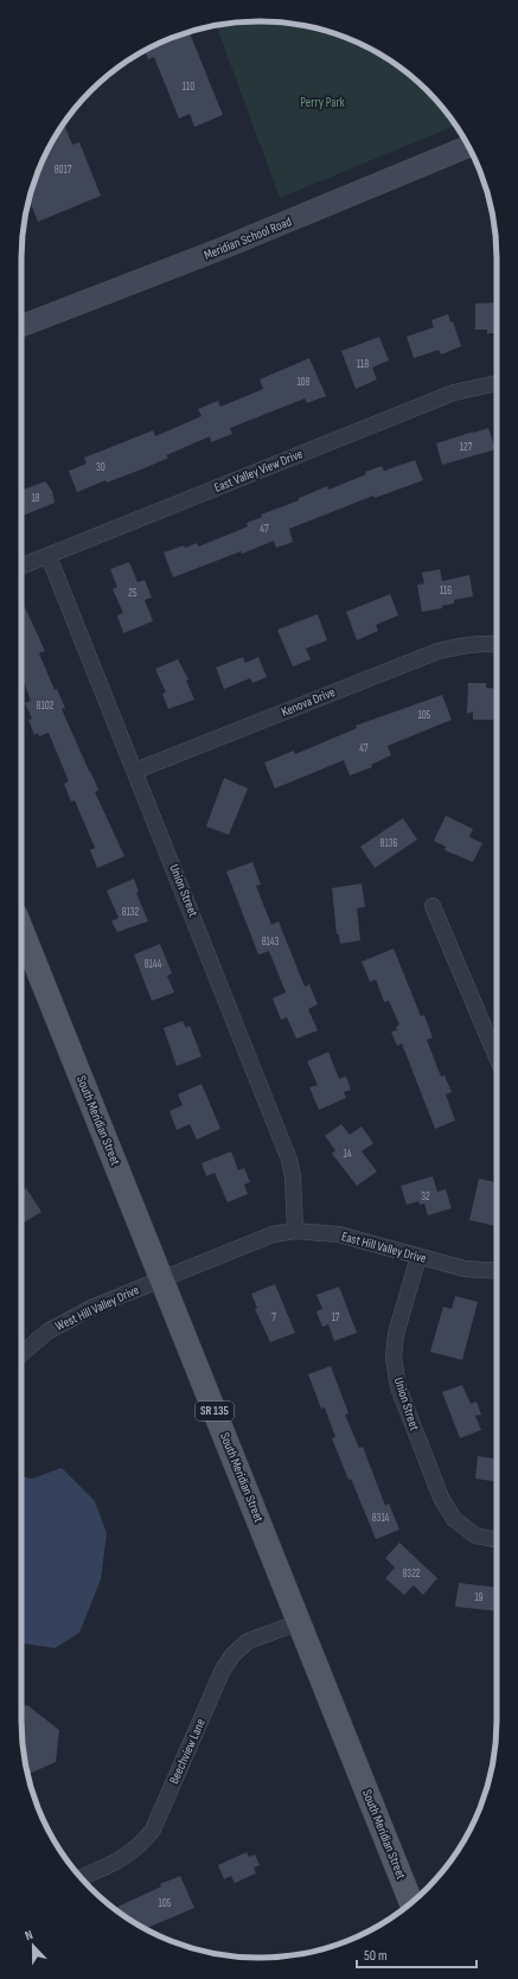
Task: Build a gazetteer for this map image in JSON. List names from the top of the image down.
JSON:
{
  "streets": {
    "main road": ["Meridian School Road", "South Meridian Street", "SR 135"],
    "street": [
      "East Valley View Drive",
      "Kenova Drive",
      "Union Street",
      "East Hill Valley Drive",
      "West Hill Valley Drive",
      "Beechview Lane"
    ]
  },
  "crossings": [
    ["East Valley View Drive", "Union Street"],
    ["Kenova Drive", "Union Street"],
    ["Union Street", "East Hill Valley Drive"],
    ["South Meridian Street", "East Hill Valley Drive"],
    ["South Meridian Street", "West Hill Valley Drive"],
    ["South Meridian Street", "Beechview Lane"],
    ["East Hill Valley Drive", "West Hill Valley Drive"]
  ],
  "parks": ["Perry Park"],
  "house_numbers": [
    "110",
    "8017",
    "118",
    "108",
    "127",
    "30",
    "18",
    "47",
    "116",
    "25",
    "8102",
    "105",
    "47",
    "8136",
    "8132",
    "8143",
    "8144",
    "14",
    "32",
    "7",
    "17",
    "8314",
    "8322",
    "19",
    "105"
  ],
  "scale_bar": "50 m",
  "north": "top"
}
